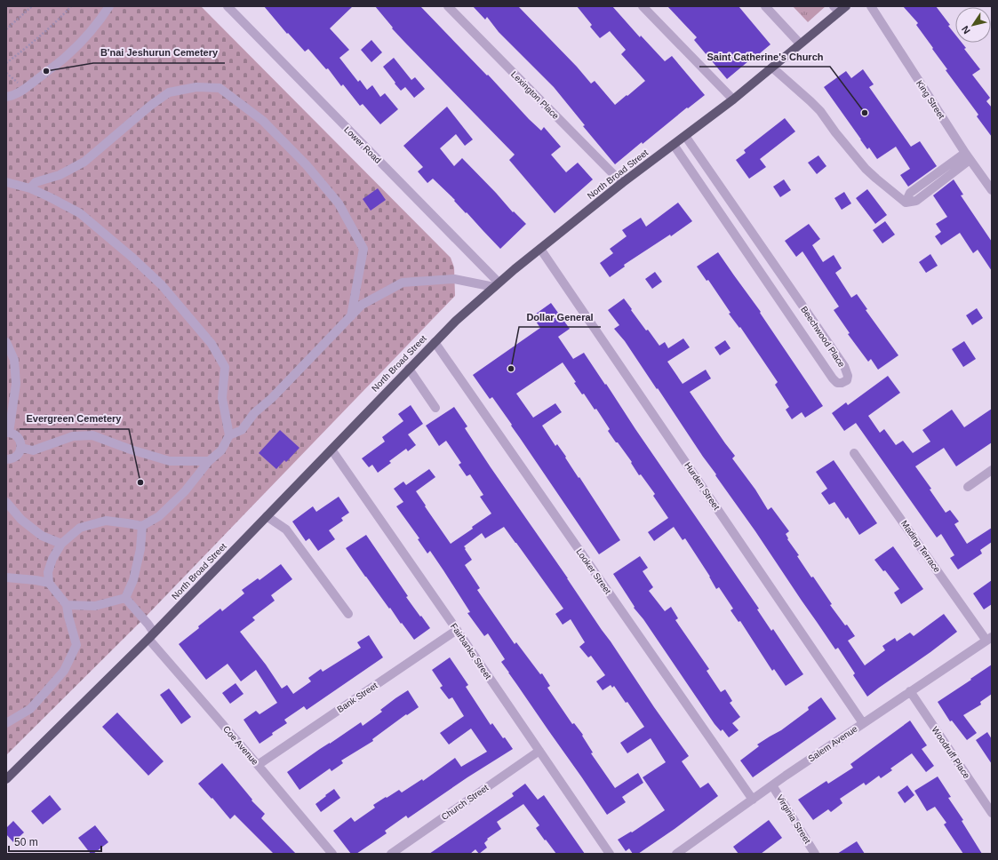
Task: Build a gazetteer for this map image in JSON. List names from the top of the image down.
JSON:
{
  "streets": {
    "main road": ["North Broad Street"],
    "street": [
      "Lexington Place",
      "King Street",
      "Lower Road",
      "Beechwood Place",
      "Hurden Street",
      "Mading Terrace",
      "Looker Street",
      "Fairbanks Street",
      "Bank Street",
      "Salem Avenue",
      "Coe Avenue",
      "Woodruff Place",
      "Church Street",
      "Virginia Street"
    ]
  },
  "crossings": [
    ["Lexington Place", "North Broad Street"],
    ["Lower Road", "North Broad Street"],
    ["North Broad Street", "Beechwood Place"],
    ["North Broad Street", "Hurden Street"],
    ["North Broad Street", "Looker Street"],
    ["North Broad Street", "Fairbanks Street"],
    ["North Broad Street", "Coe Avenue"],
    ["Hurden Street", "Salem Avenue"],
    ["Mading Terrace", "Salem Avenue"],
    ["Looker Street", "Salem Avenue"],
    ["Fairbanks Street", "Bank Street"],
    ["Fairbanks Street", "Church Street"],
    ["Bank Street", "Coe Avenue"],
    ["Salem Avenue", "Woodruff Place"],
    ["Salem Avenue", "Virginia Street"]
  ],
  "places": [
    "B'nai Jeshurun Cemetery",
    "Saint Catherine's Church",
    "Dollar General",
    "Evergreen Cemetery"
  ],
  "scale_bar": "50 m",
  "north": "bottom left"
}
